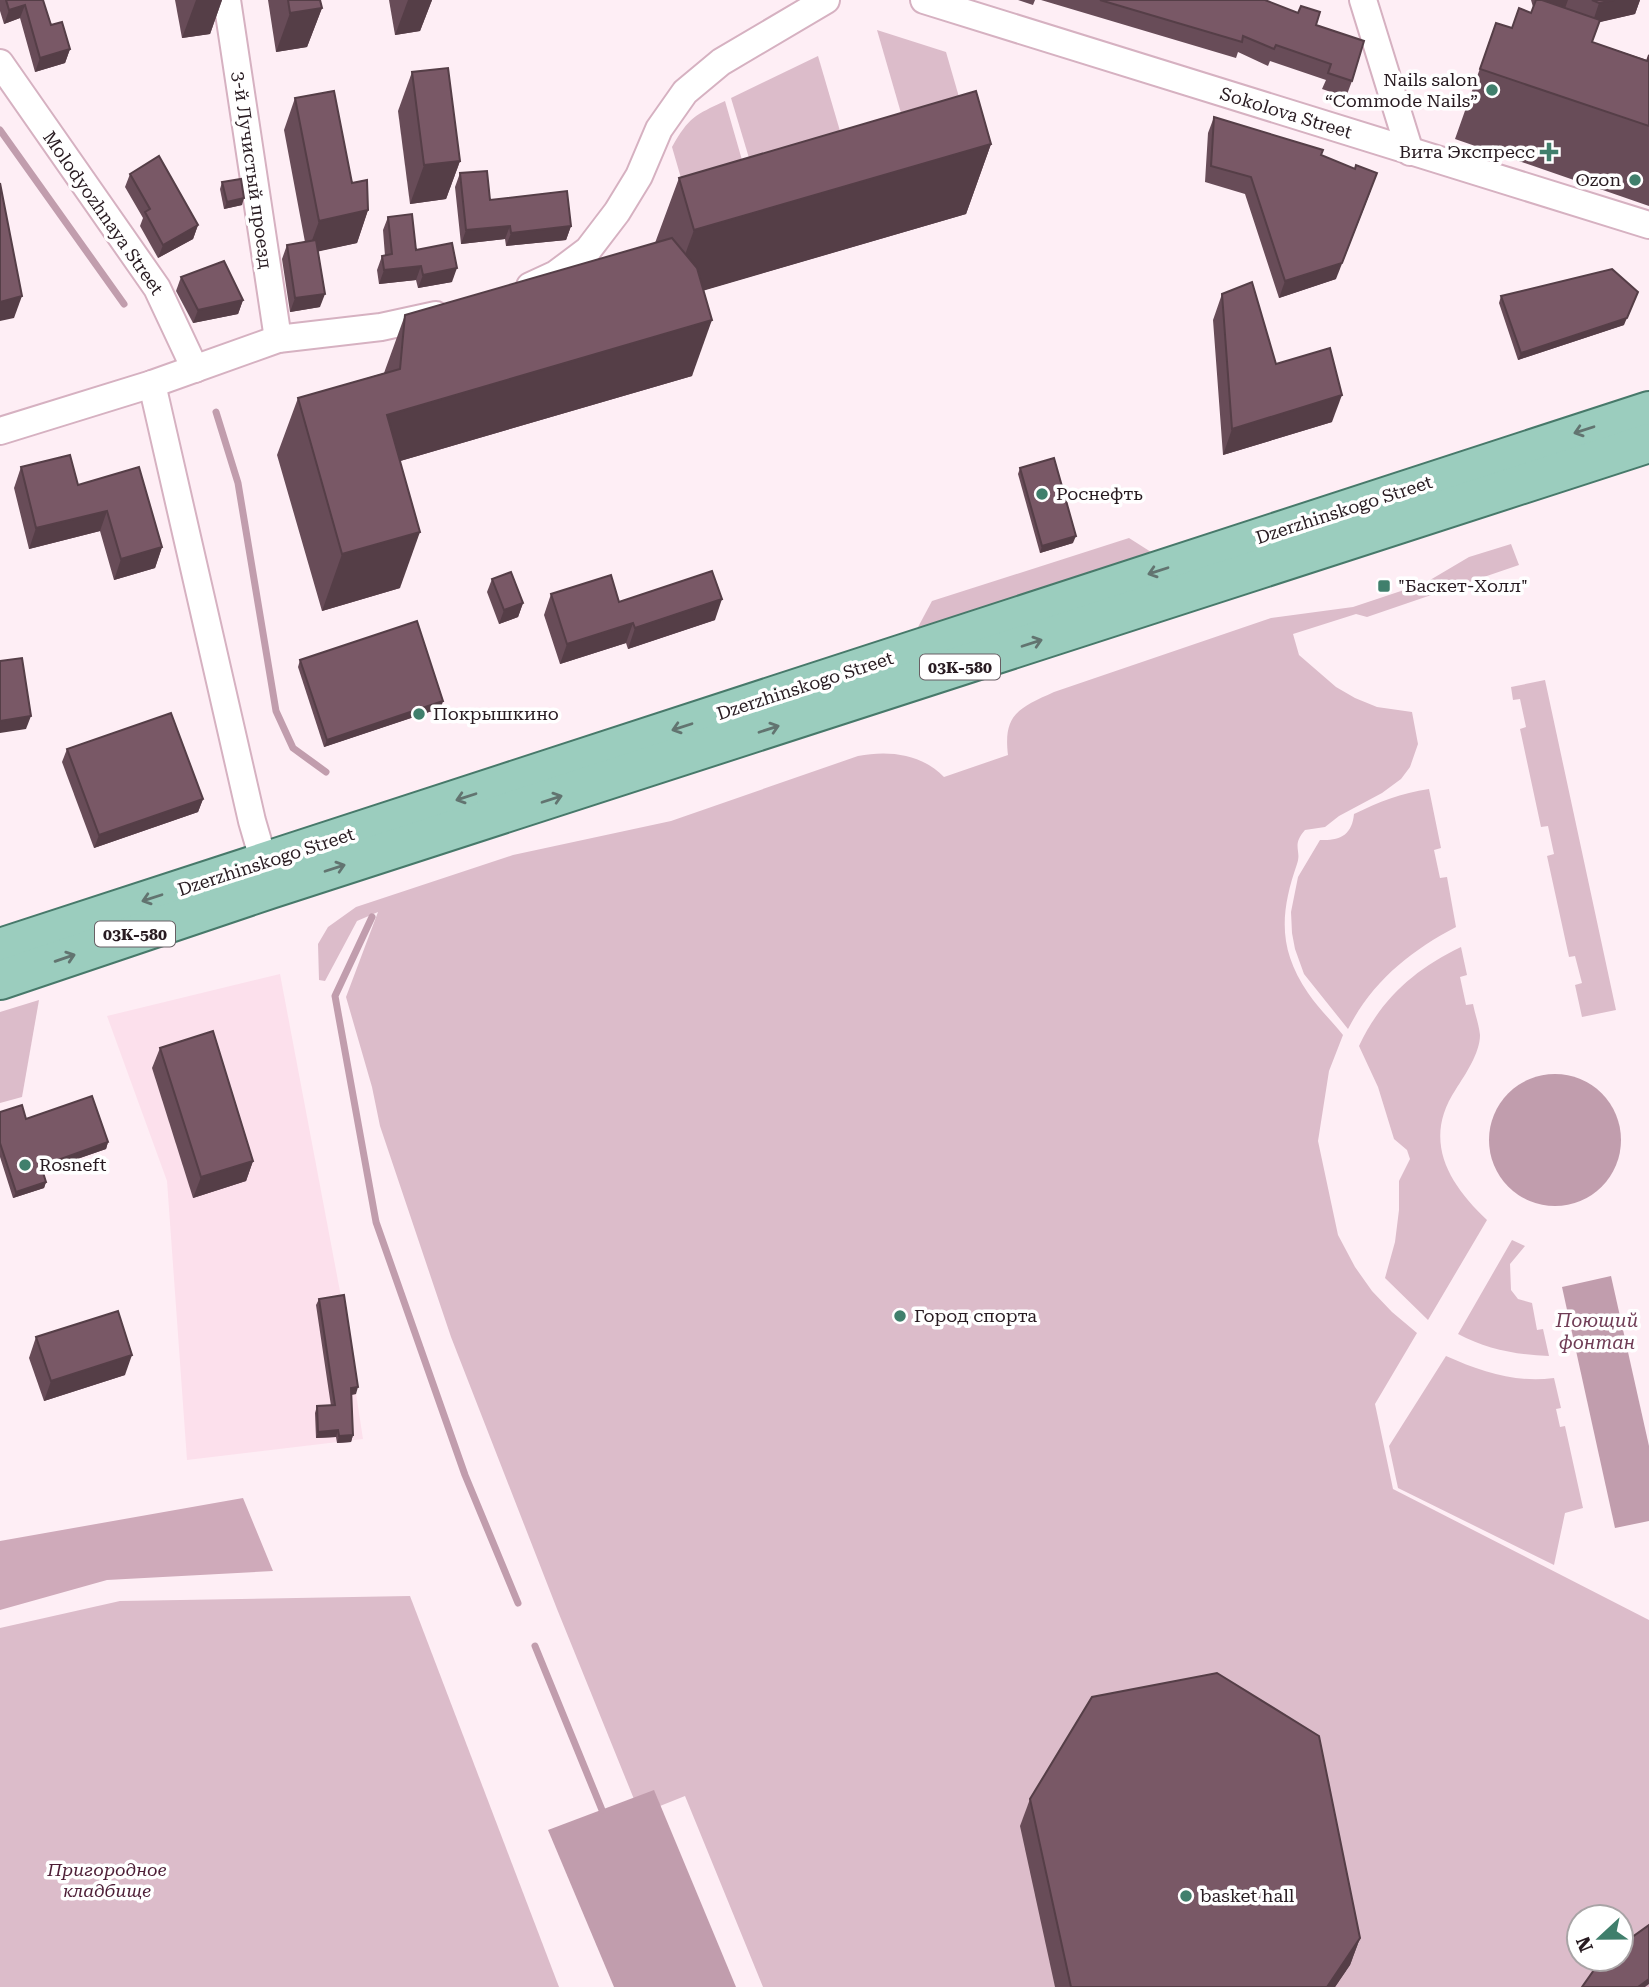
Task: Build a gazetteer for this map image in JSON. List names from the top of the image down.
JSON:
{
  "streets": {
    "main road": ["Dzerzhinskogo Street", "03К-580"],
    "street": ["Sokolova Street", "3-й Лучистый проезд", "Molodyozhnaya Street"]
  },
  "water": ["Поющий фонтан"],
  "parks": ["Пригородное кладбище"],
  "places": {
    "other": [
      "Nails salon “Commode Nails”",
      "Ozon",
      "Роснефть",
      "Покрышкино",
      "Rosneft",
      "Город спорта",
      "basket hall"
    ],
    "health": ["Вита Экспресс"],
    "transit": ["\"Баскет-Холл\""]
  },
  "north": "left"
}
